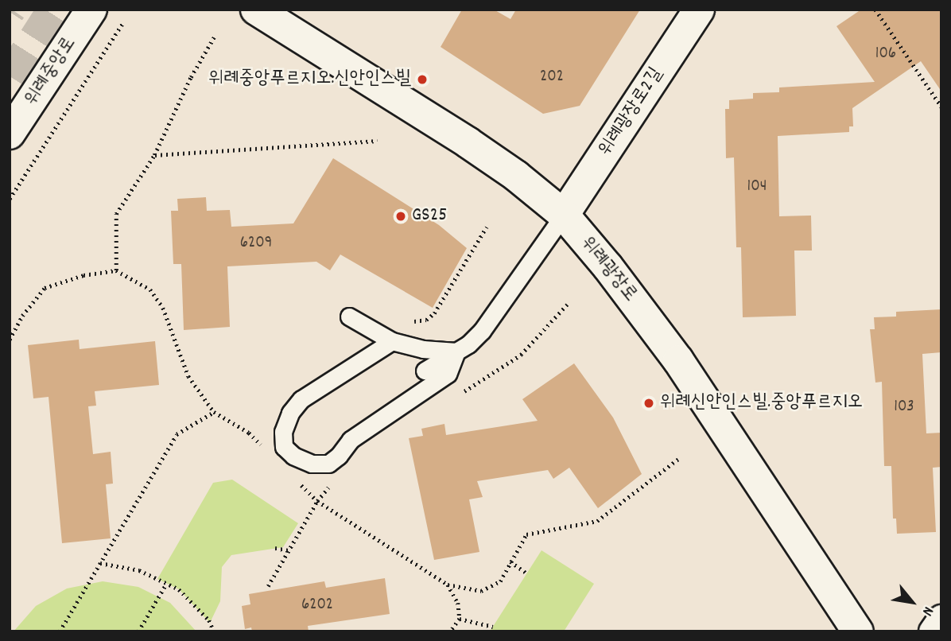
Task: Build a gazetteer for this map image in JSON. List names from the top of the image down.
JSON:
{
  "streets": {
    "street": ["위례중앙로", "위례광장로2길", "위례광장로"]
  },
  "crossings": [
    ["위례광장로2길", "위례광장로"]
  ],
  "places": ["위례중앙푸르지오.신안인스빌", "GS25", "위례신안인스빌.중앙푸르지오"],
  "house_numbers": [
    "106",
    "202",
    "104",
    "6209",
    "103",
    "6202"
  ],
  "north": "bottom right"
}
